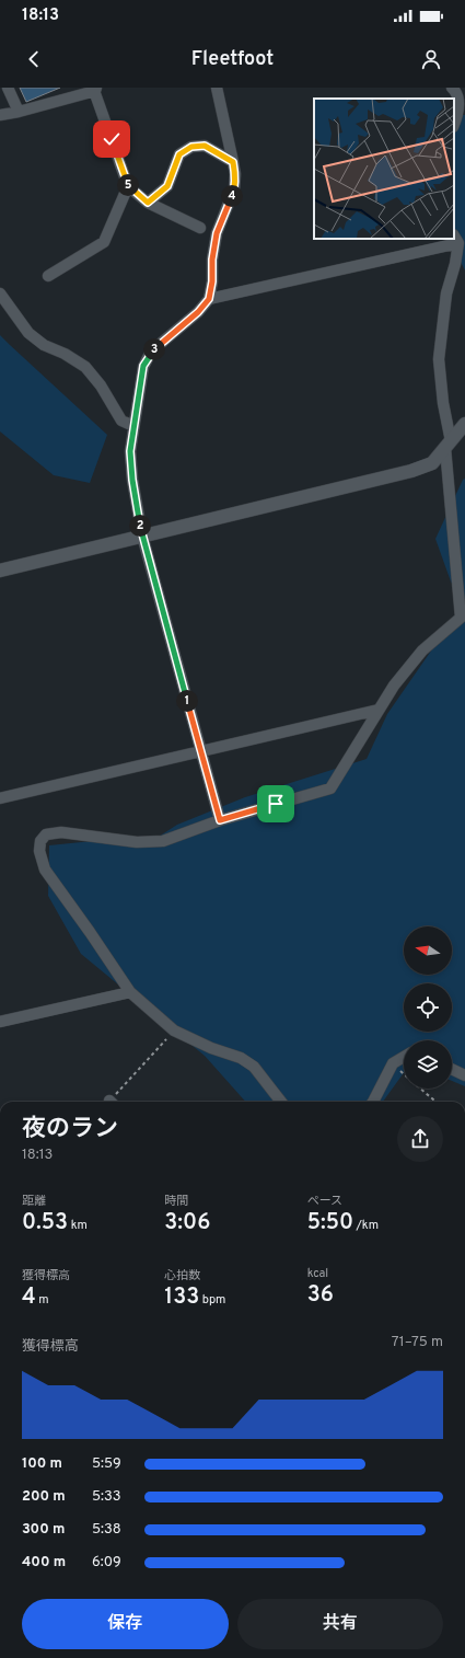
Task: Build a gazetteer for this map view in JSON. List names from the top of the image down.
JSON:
{
  "north": "left",
  "page": {
    "status": "18:13",
    "header": "Fleetfoot",
    "pins": [
      "5",
      "4",
      "3",
      "2",
      "1"
    ],
    "heading": ["夜のラン", "18:13"],
    "stats": [
      ["距離", "0.53 km"],
      ["時間", "3:06"],
      ["ペース", "5:50 /km"],
      ["獲得標高", "4 m"],
      ["心拍数", "133 bpm"],
      ["kcal", "36"]
    ],
    "chart": ["獲得標高", "71–75 m"],
    "list": [
      {
        "name": "100 m",
        "note": "5:59"
      },
      {
        "name": "200 m",
        "note": "5:33"
      },
      {
        "name": "300 m",
        "note": "5:38"
      },
      {
        "name": "400 m",
        "note": "6:09"
      }
    ],
    "buttons": ["保存", "共有"]
  }
}
